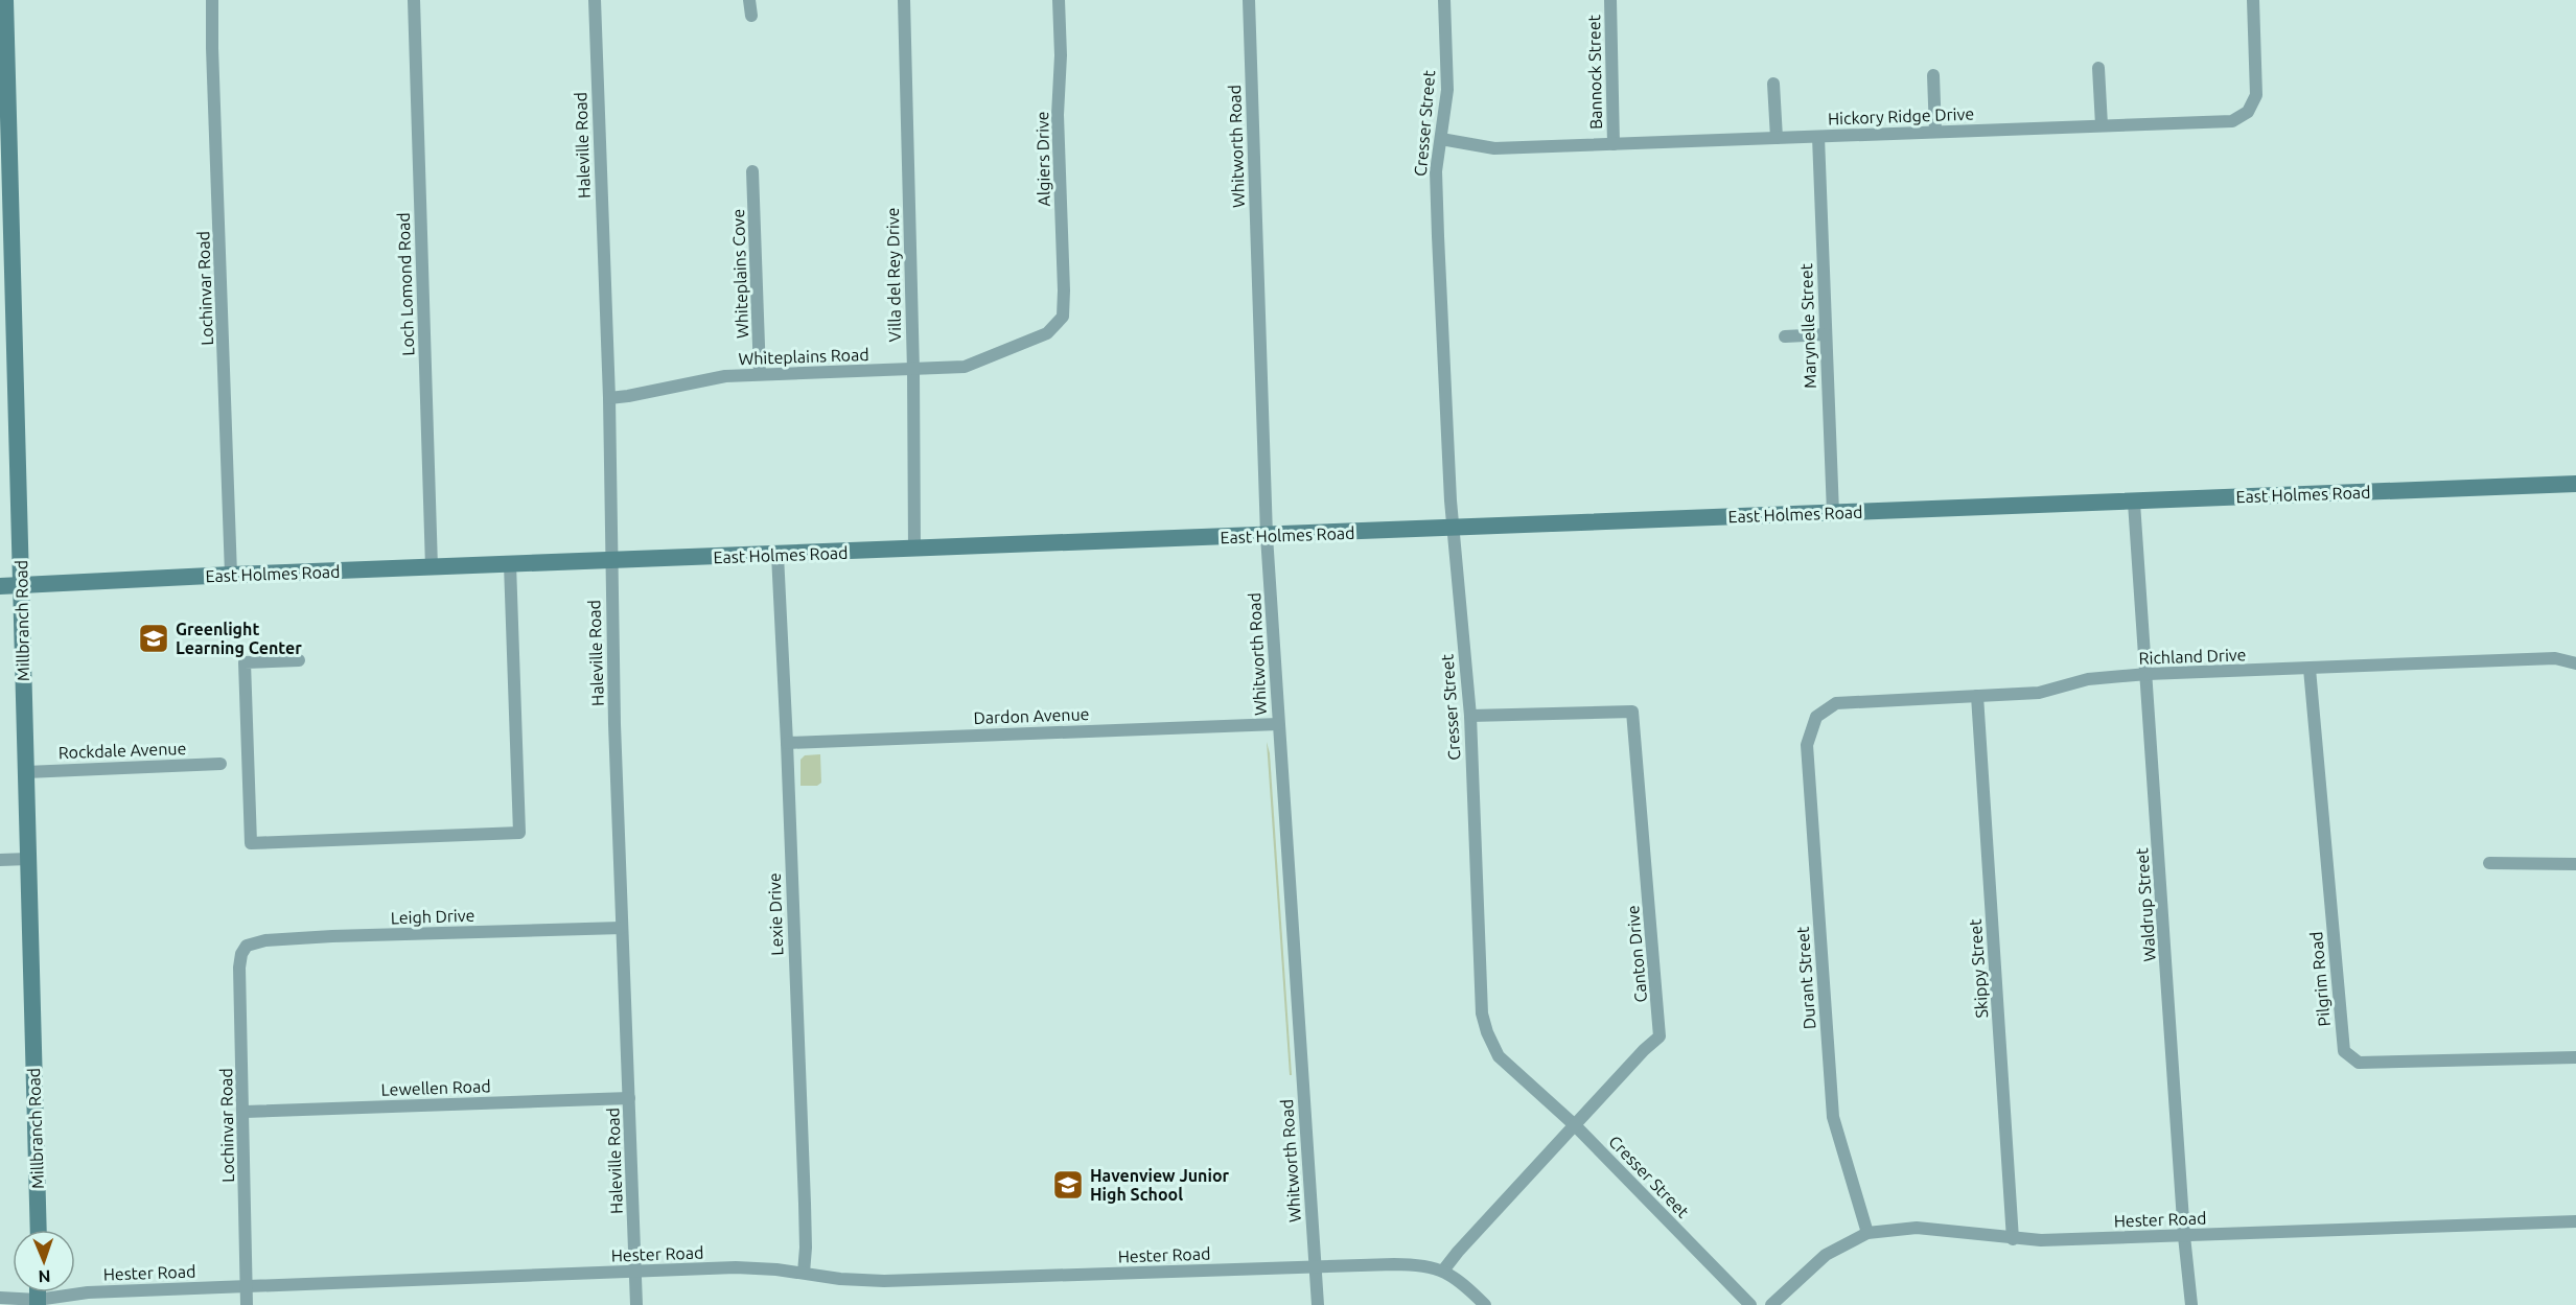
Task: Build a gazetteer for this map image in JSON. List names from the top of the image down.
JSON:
{
  "streets": {
    "main road": ["East Holmes Road", "Millbranch Road"],
    "street": [
      "Bannock Street",
      "Hickory Ridge Drive",
      "Cresser Street",
      "Haleville Road",
      "Whitworth Road",
      "Algiers Drive",
      "Whiteplains Cove",
      "Villa del Rey Drive",
      "Loch Lomond Road",
      "Lochinvar Road",
      "Marynelle Street",
      "Whiteplains Road",
      "Richland Drive",
      "Dardon Avenue",
      "Rockdale Avenue",
      "Waldrup Street",
      "Lexie Drive",
      "Leigh Drive",
      "Canton Drive",
      "Skippy Street",
      "Durant Street",
      "Pilgrim Road",
      "Lewellen Road",
      "Hester Road"
    ]
  },
  "crossings": [
    ["Bannock Street", "Hickory Ridge Drive"],
    ["Hickory Ridge Drive", "Cresser Street"],
    ["Hickory Ridge Drive", "Marynelle Street"],
    ["Cresser Street", "East Holmes Road"],
    ["Cresser Street", "Canton Drive"],
    ["Haleville Road", "Whiteplains Road"],
    ["Haleville Road", "East Holmes Road"],
    ["Haleville Road", "Leigh Drive"],
    ["Haleville Road", "Lewellen Road"],
    ["Haleville Road", "Hester Road"],
    ["Whitworth Road", "East Holmes Road"],
    ["Whitworth Road", "Dardon Avenue"],
    ["Whitworth Road", "Hester Road"],
    ["Algiers Drive", "Whiteplains Road"],
    ["Whiteplains Cove", "Whiteplains Road"],
    ["Villa del Rey Drive", "Whiteplains Road"],
    ["Villa del Rey Drive", "East Holmes Road"],
    ["Loch Lomond Road", "East Holmes Road"],
    ["Lochinvar Road", "East Holmes Road"],
    ["Lochinvar Road", "Leigh Drive"],
    ["Lochinvar Road", "Lewellen Road"],
    ["Lochinvar Road", "Hester Road"],
    ["Marynelle Street", "East Holmes Road"],
    ["East Holmes Road", "Millbranch Road"],
    ["East Holmes Road", "Waldrup Street"],
    ["East Holmes Road", "Lexie Drive"],
    ["Millbranch Road", "Rockdale Avenue"],
    ["Richland Drive", "Waldrup Street"],
    ["Richland Drive", "Skippy Street"],
    ["Richland Drive", "Durant Street"],
    ["Richland Drive", "Pilgrim Road"],
    ["Dardon Avenue", "Lexie Drive"],
    ["Waldrup Street", "Hester Road"],
    ["Lexie Drive", "Hester Road"],
    ["Canton Drive", "Hester Road"],
    ["Skippy Street", "Hester Road"],
    ["Durant Street", "Hester Road"]
  ],
  "places": {
    "school or university": ["Greenlight Learning Center", "Havenview Junior High School"]
  },
  "north": "bottom"
}
